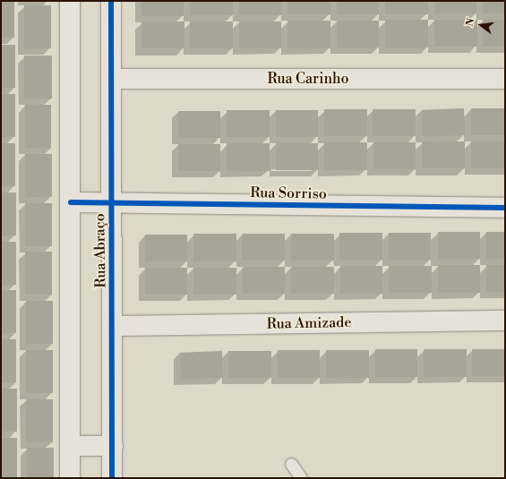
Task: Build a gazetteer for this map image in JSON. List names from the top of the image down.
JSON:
{
  "streets": {
    "street": [
      "Rua Carinho",
      "Rua Sorriso",
      "Rua Abraço",
      "Rua Amizade"
    ]
  },
  "crossings": [
    ["Rua Carinho", "Rua Abraço"],
    ["Rua Sorriso", "Rua Abraço"],
    ["Rua Abraço", "Rua Amizade"]
  ],
  "north": "left"
}
